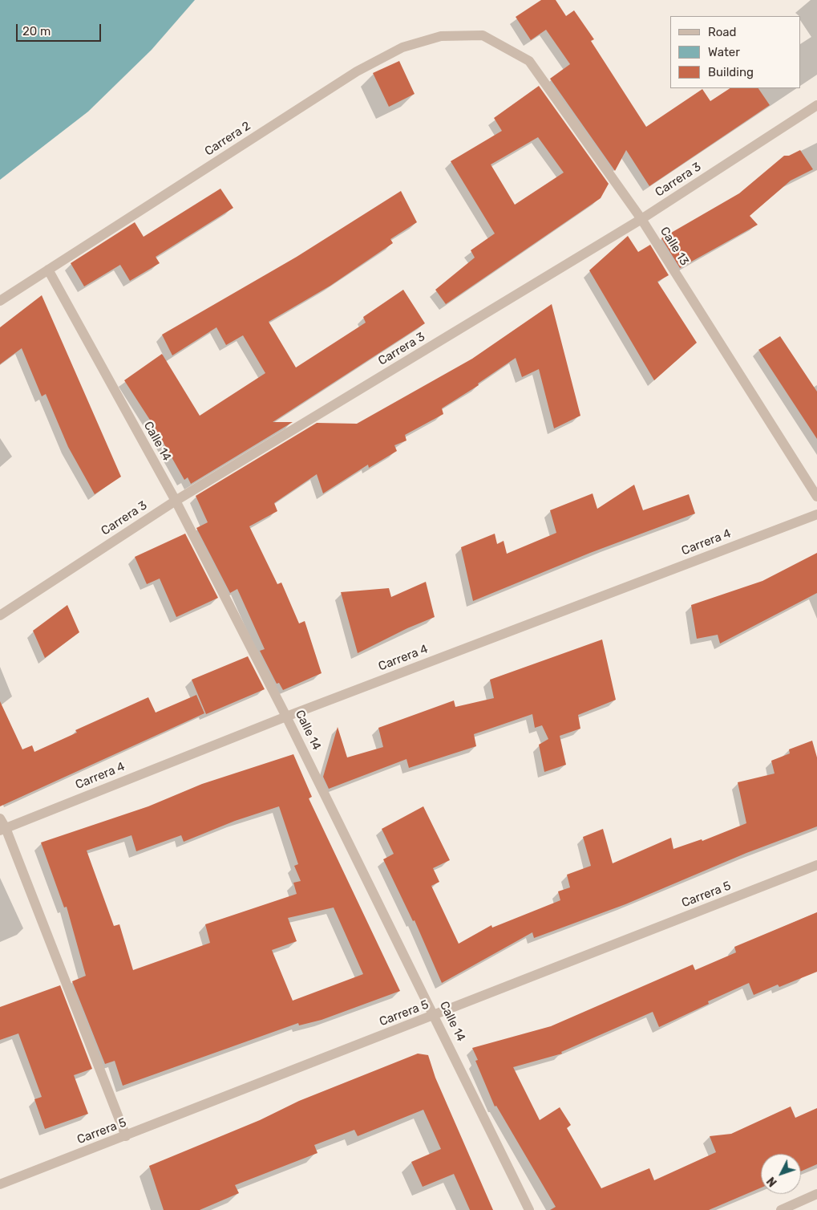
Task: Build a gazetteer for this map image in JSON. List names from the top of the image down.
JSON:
{
  "streets": {
    "street": [
      "Carrera 2",
      "Carrera 3",
      "Calle 13",
      "Calle 14",
      "Carrera 4",
      "Carrera 5"
    ]
  },
  "crossings": [
    ["Carrera 2", "Calle 13"],
    ["Carrera 2", "Calle 14"],
    ["Carrera 3", "Calle 13"],
    ["Carrera 3", "Calle 14"],
    ["Calle 14", "Carrera 4"],
    ["Calle 14", "Carrera 5"]
  ],
  "legend": ["Road", "Water", "Building"],
  "scale_bar": "20 m",
  "north": "bottom left"
}
